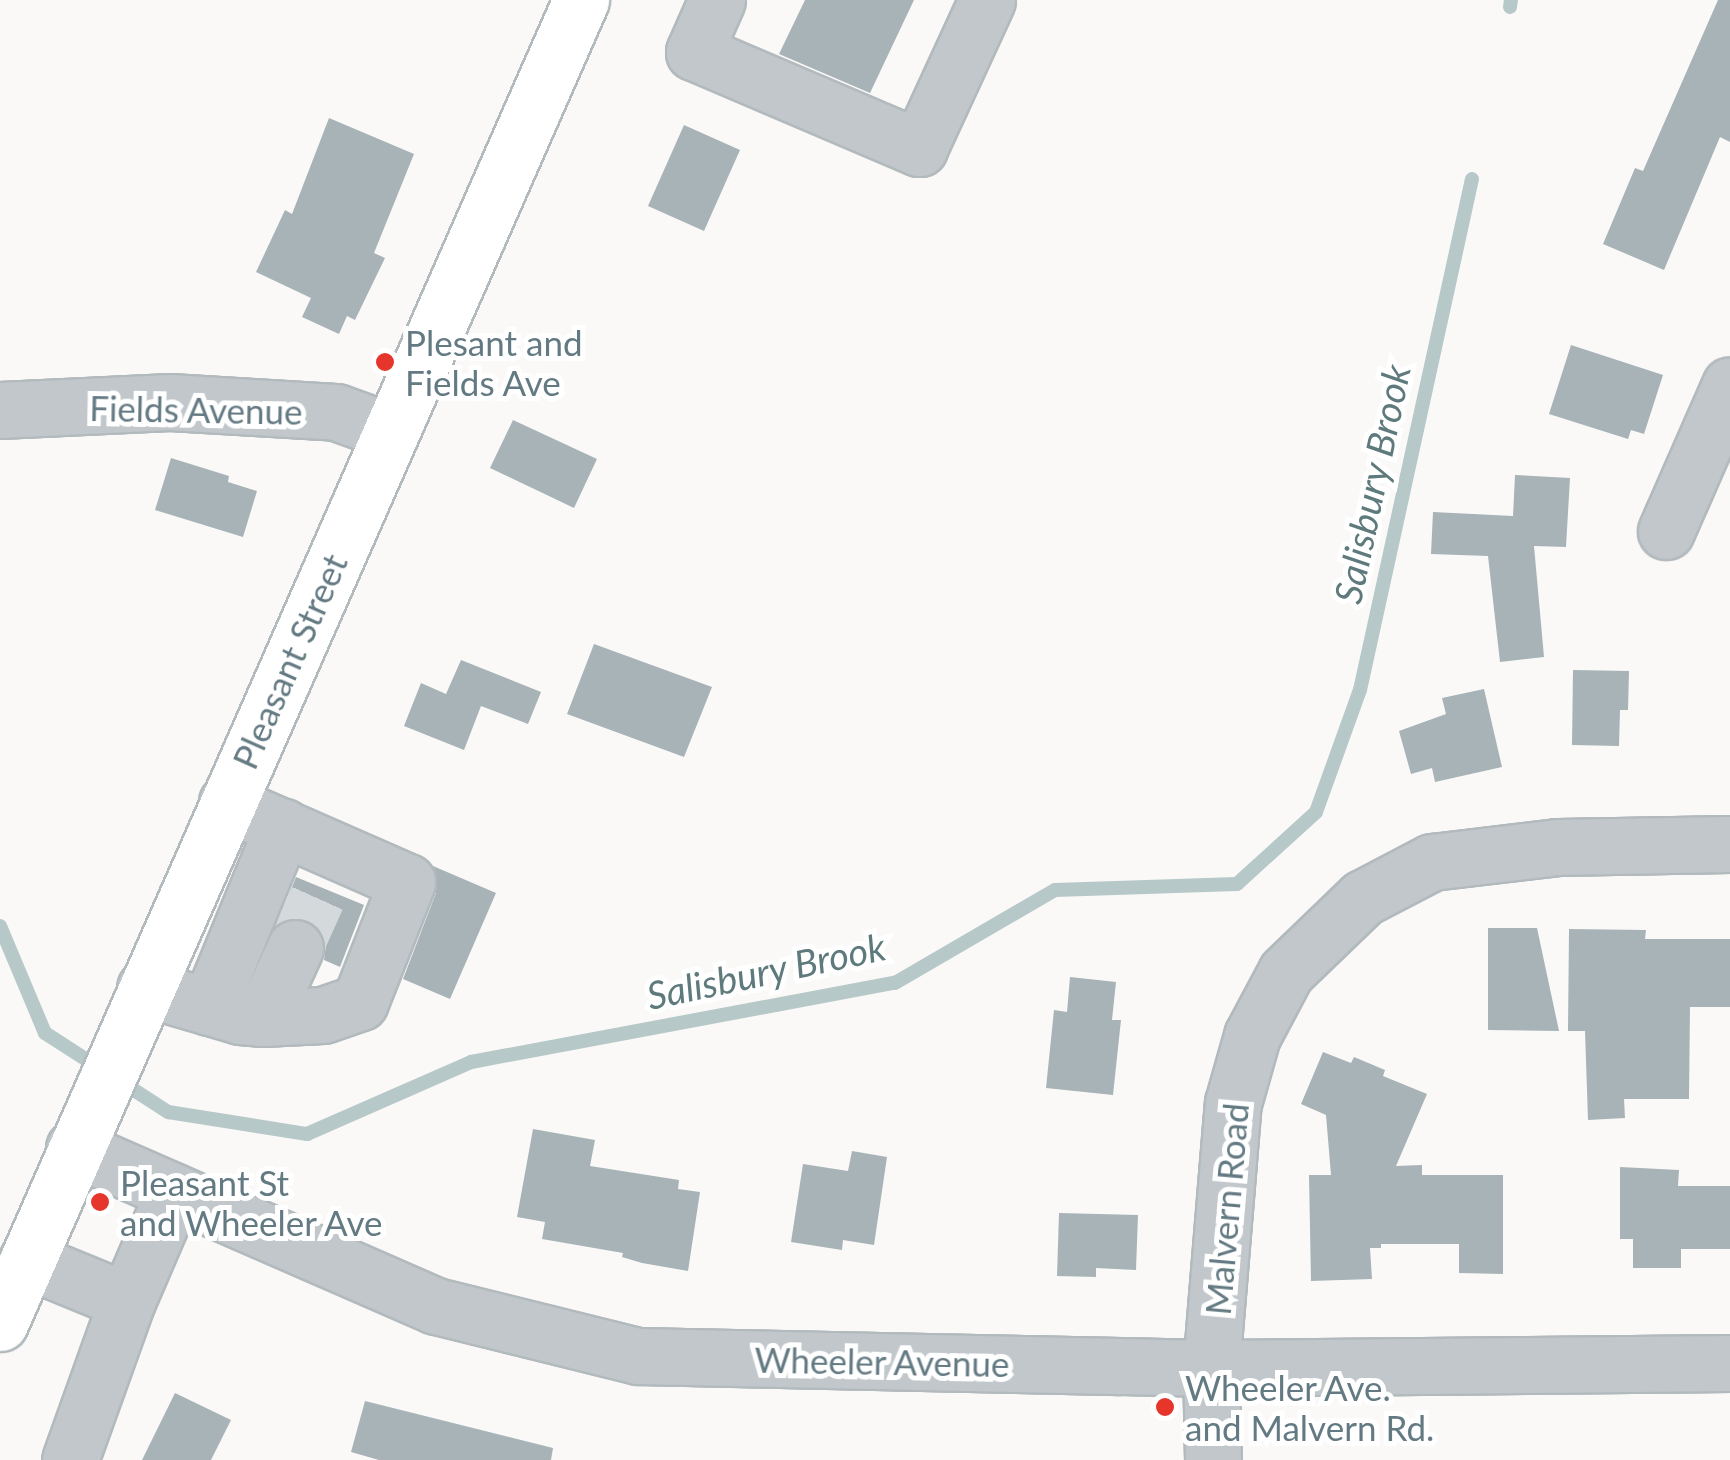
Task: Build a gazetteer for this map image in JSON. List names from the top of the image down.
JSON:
{
  "streets": {
    "main road": ["Pleasant Street"],
    "street": ["Fields Avenue", "Malvern Road", "Wheeler Avenue"]
  },
  "crossings": [
    ["Fields Avenue", "Pleasant Street"],
    ["Pleasant Street", "Wheeler Avenue"],
    ["Malvern Road", "Wheeler Avenue"]
  ],
  "water": ["Salisbury Brook"],
  "places": ["Plesant and Fields Ave", "Pleasant St and Wheeler Ave", "Wheeler Ave. and Malvern Rd."]
}
